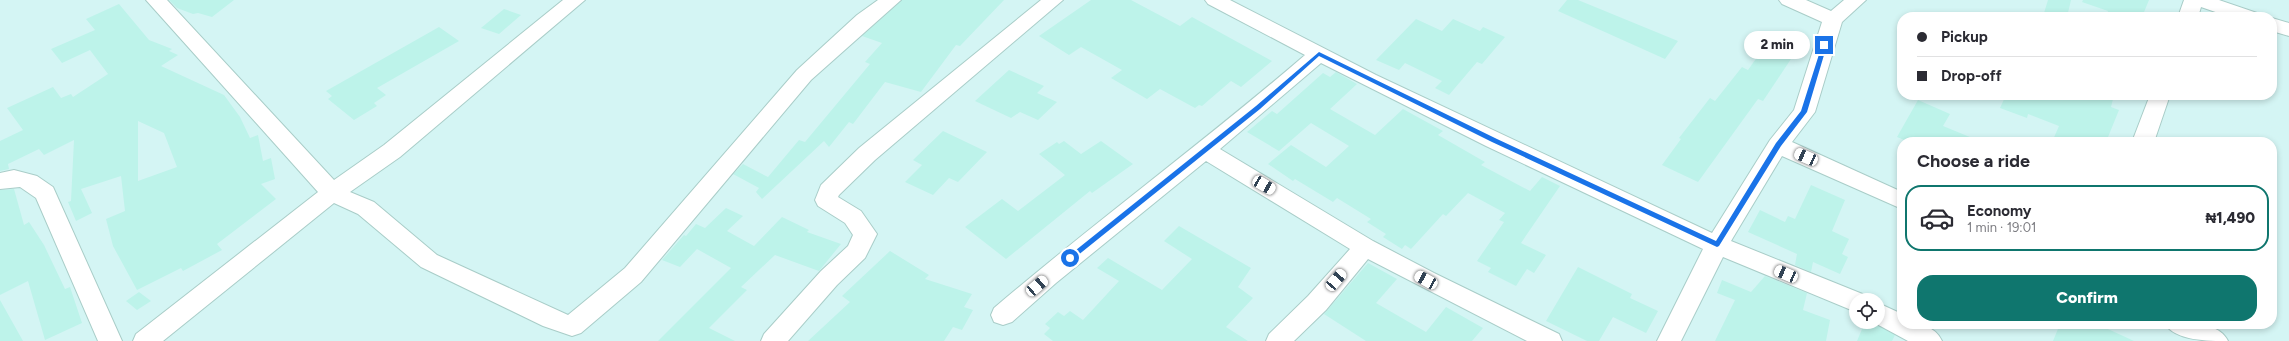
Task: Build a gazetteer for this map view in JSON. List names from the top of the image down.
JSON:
{
  "page": {
    "banner": ["Pickup", "Drop-off"],
    "bubble": "2 min",
    "heading": "Choose a ride",
    "list": [
      {
        "name": "Economy",
        "note": "1 min · 19:01",
        "value": "₦1,490"
      }
    ],
    "buttons": "Confirm"
  }
}
